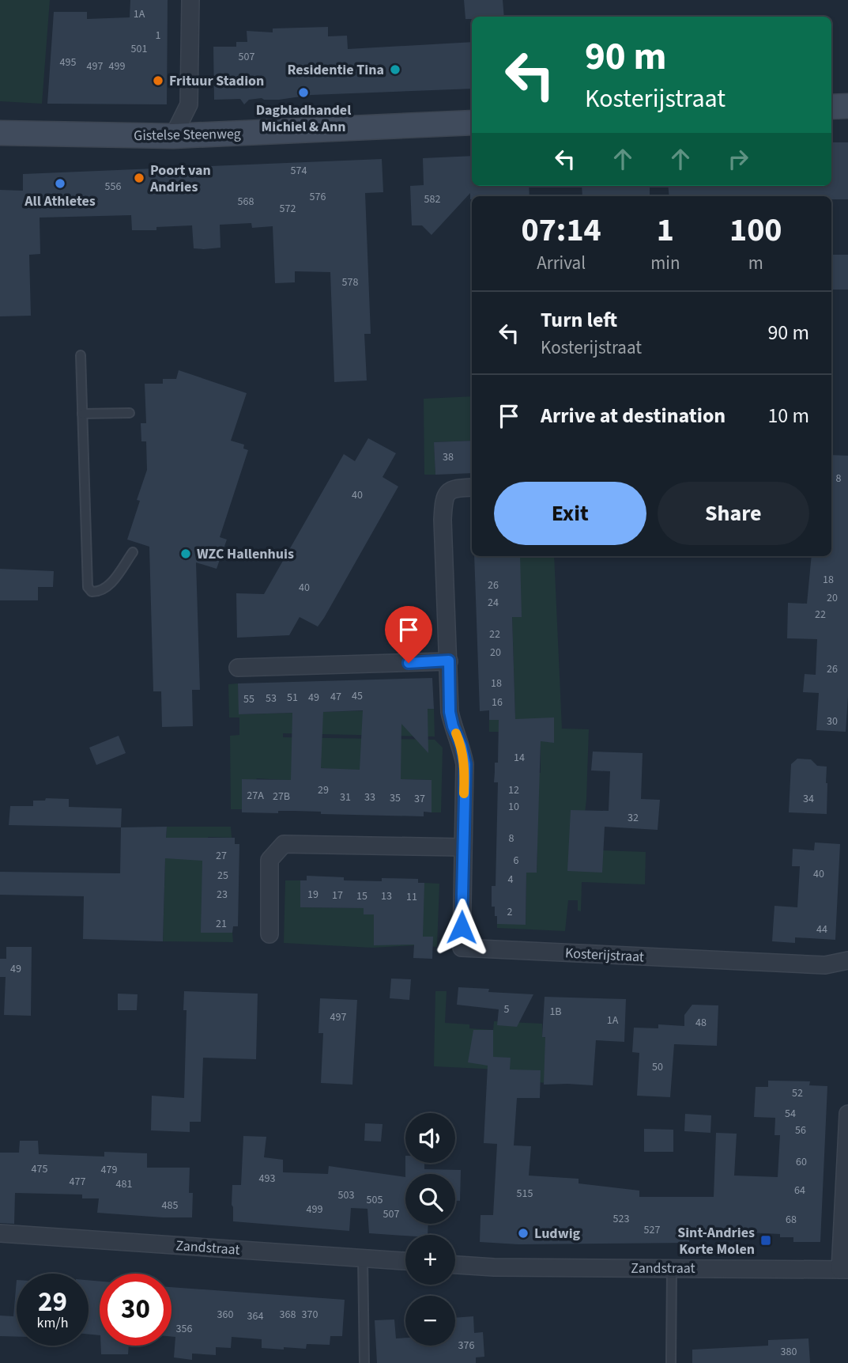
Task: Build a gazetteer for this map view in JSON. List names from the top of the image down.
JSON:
{
  "streets": {
    "main road": ["Gistelse Steenweg"],
    "street": ["Kosterijstraat", "Zandstraat"]
  },
  "places": {
    "other": [
      "Residentie Tina",
      "Frituur Stadion",
      "Dagbladhandel Michiel & Ann",
      "Poort van Andries",
      "All Athletes",
      "WZC Hallenhuis",
      "Ludwig"
    ],
    "transit": ["Sint-Andries Korte Molen"]
  },
  "house_numbers": [
    "1A",
    "1",
    "501",
    "507",
    "495",
    "497",
    "499",
    "574",
    "556",
    "576",
    "582",
    "568",
    "572",
    "578",
    "38",
    "8",
    "40",
    "18",
    "26",
    "40",
    "20",
    "24",
    "22",
    "22",
    "20",
    "26",
    "18",
    "45",
    "47",
    "51",
    "49",
    "53",
    "55",
    "16",
    "30",
    "14",
    "29",
    "12",
    "27A",
    "27B",
    "31",
    "33",
    "35",
    "37",
    "34",
    "10",
    "32",
    "8",
    "27",
    "6",
    "40",
    "25",
    "4",
    "23",
    "19",
    "17",
    "15",
    "13",
    "11",
    "2",
    "21",
    "44",
    "49",
    "5",
    "1B",
    "497",
    "1A",
    "48",
    "50",
    "52",
    "54",
    "56",
    "60",
    "475",
    "479",
    "493",
    "477",
    "481",
    "64",
    "515",
    "503",
    "505",
    "485",
    "499",
    "507",
    "523",
    "68",
    "527",
    "360",
    "368",
    "370",
    "364",
    "356",
    "376",
    "380"
  ],
  "page": {
    "turn": ["90 m", "Kosterijstraat"],
    "eta": [
      "07:14",
      "Arrival",
      "1",
      "min",
      "100",
      "m"
    ],
    "list": [
      {
        "name": "Turn left",
        "note": "Kosterijstraat",
        "value": "90 m"
      },
      {
        "name": "Arrive at destination",
        "value": "10 m"
      }
    ],
    "buttons": ["Exit", "Share"],
    "map_buttons": ["+", "−"],
    "speed": "29 km/h",
    "limit": "30"
  }
}
